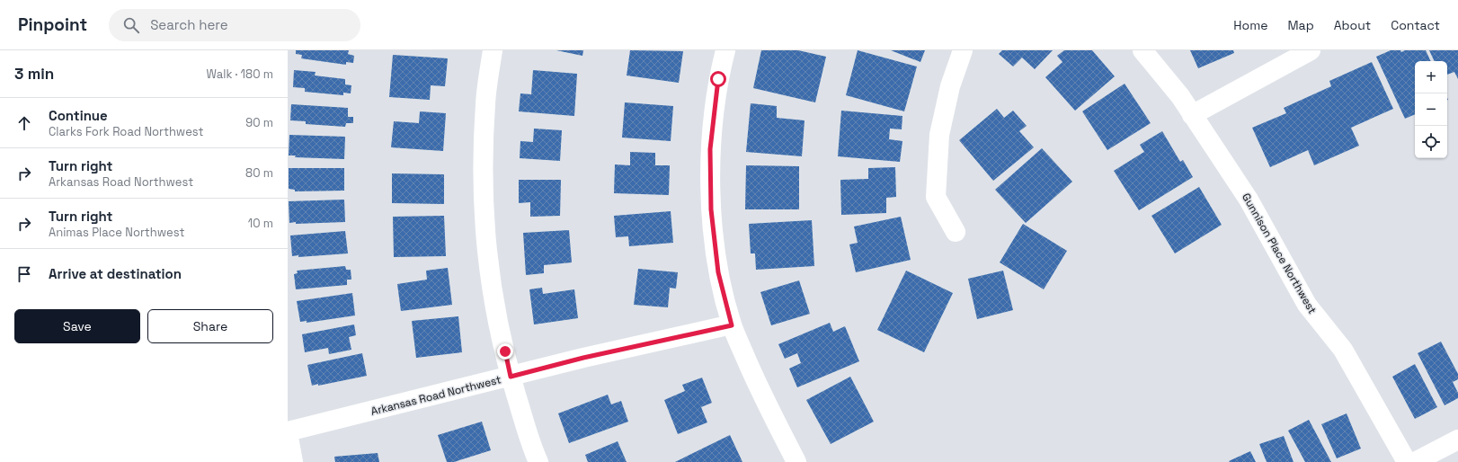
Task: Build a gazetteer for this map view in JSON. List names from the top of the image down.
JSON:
{
  "streets": {
    "street": ["Gunnison Place Northwest", "Arkansas Road Northwest"]
  },
  "page": {
    "header": "Pinpoint",
    "search": "Search here",
    "nav": [
      "Home",
      "Map",
      "About",
      "Contact"
    ],
    "heading": ["3 min", "Walk · 180 m"],
    "map_buttons": ["+", "−"],
    "list": [
      ["Continue", "Clarks Fork Road Northwest", "90 m"],
      ["Turn right", "Arkansas Road Northwest", "80 m"],
      ["Turn right", "Animas Place Northwest", "10 m"],
      "Arrive at destination"
    ],
    "buttons": ["Save", "Share"]
  }
}
